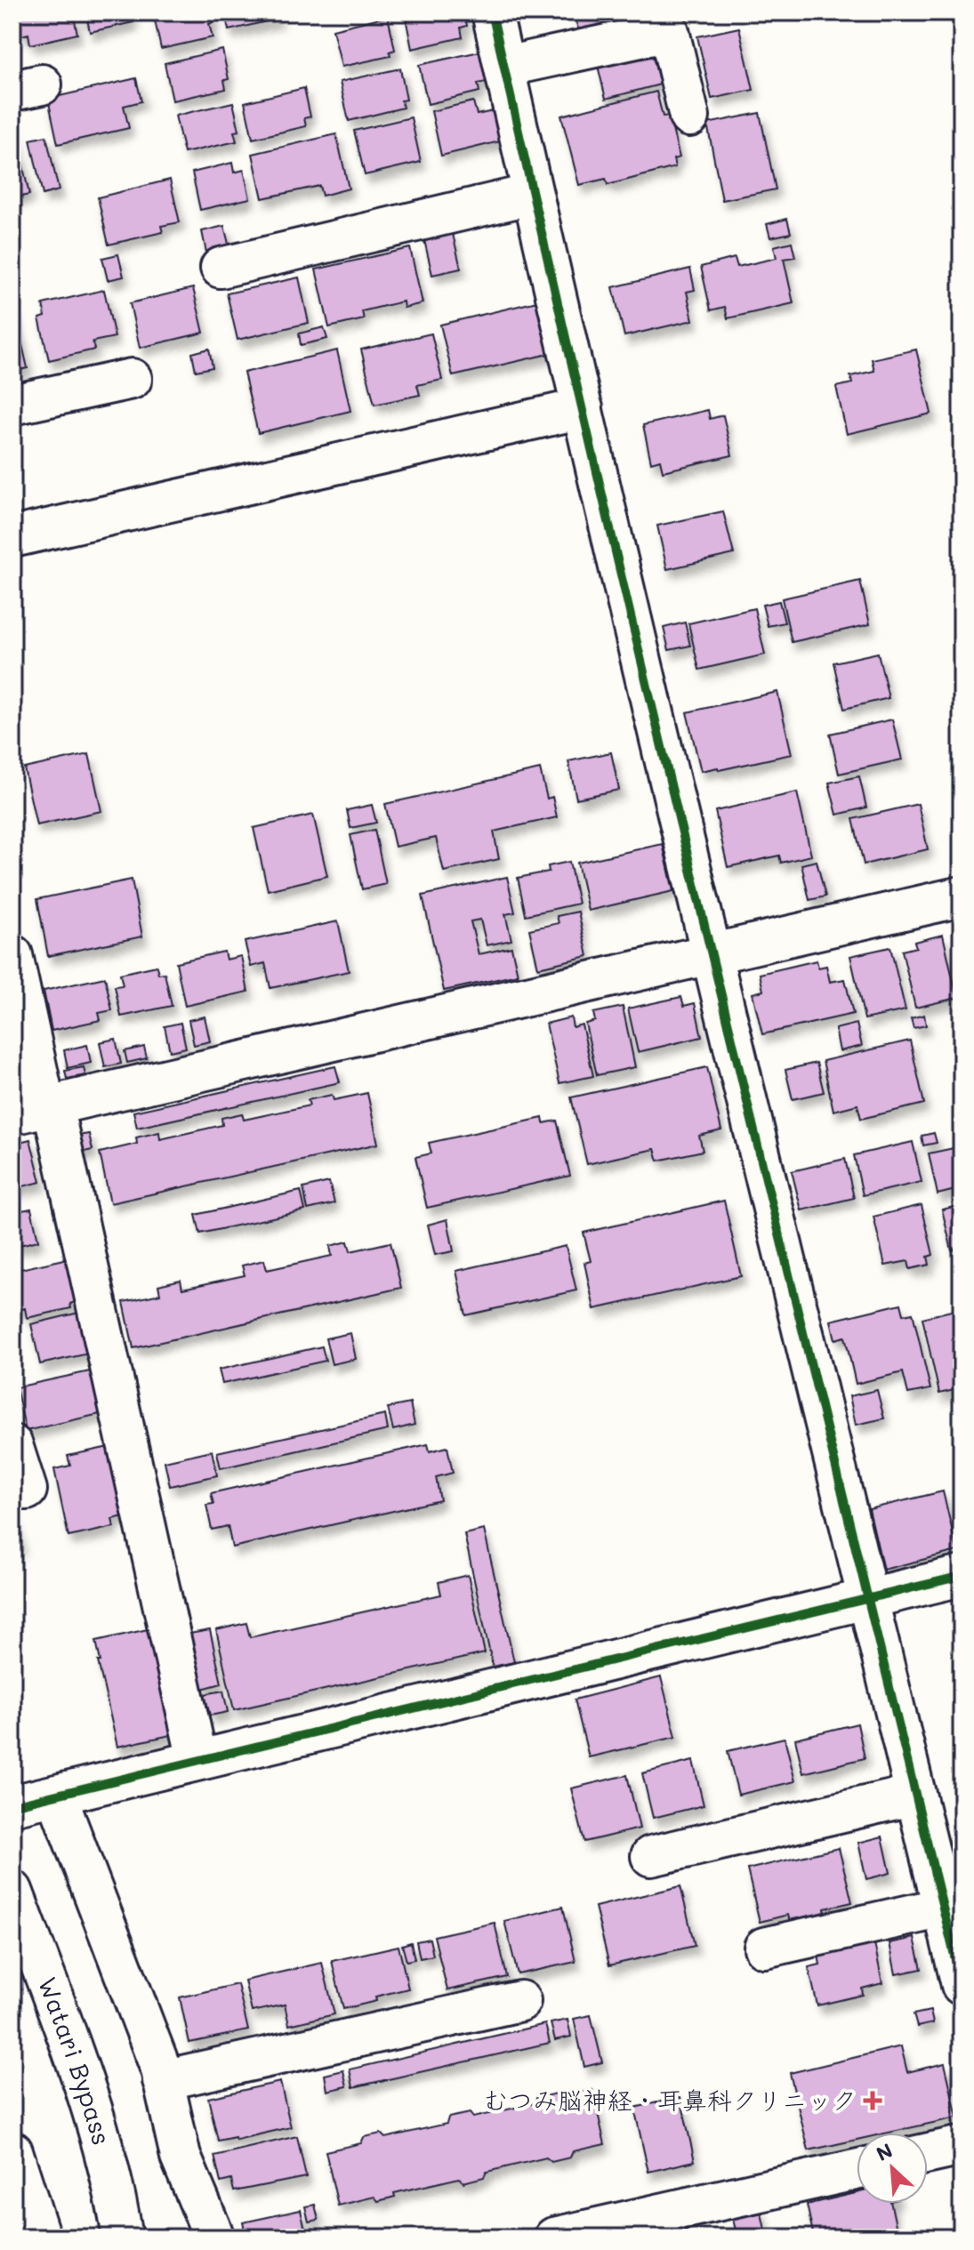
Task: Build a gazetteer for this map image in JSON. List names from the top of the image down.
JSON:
{
  "streets": {
    "main road": ["Watari Bypass"]
  },
  "places": {
    "health": ["むつみ脳神経・耳鼻科クリニック"]
  },
  "north": "top left"
}
